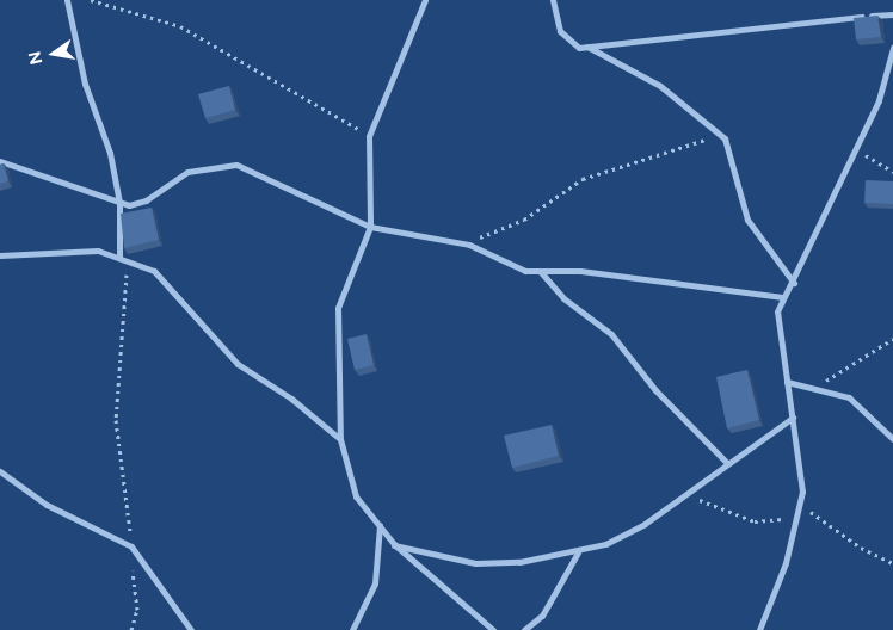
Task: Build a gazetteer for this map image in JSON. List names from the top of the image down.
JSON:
{
  "north": "left"
}
